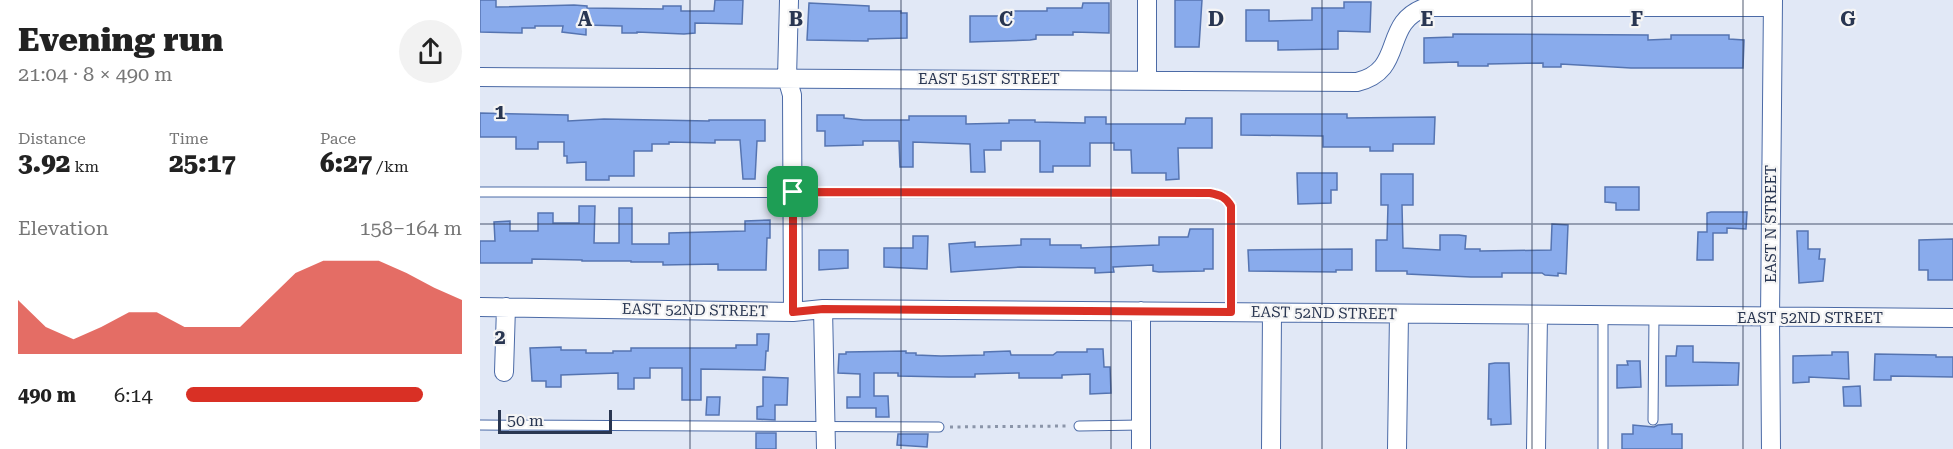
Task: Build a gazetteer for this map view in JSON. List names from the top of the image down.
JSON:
{
  "streets": {
    "street": ["EAST 51ST STREET", "EAST N STREET", "EAST 52ND STREET"]
  },
  "crossings": [
    ["EAST 51ST STREET", "EAST N STREET"],
    ["EAST N STREET", "EAST 52ND STREET"]
  ],
  "scale_bar": "50 m",
  "page": {
    "heading": ["Evening run", "21:04 · 8 × 490 m"],
    "stats": [
      ["Distance", "3.92 km"],
      ["Time", "25:17"],
      ["Pace", "6:27 /km"]
    ],
    "chart": ["Elevation", "158–164 m"],
    "list": [
      {
        "name": "490 m",
        "note": "6:14"
      }
    ],
    "scale": "50 m"
  },
  "grid": {
    "columns": [
      "A",
      "B",
      "C",
      "D",
      "E",
      "F",
      "G"
    ],
    "rows": ["1", "2"]
  }
}
